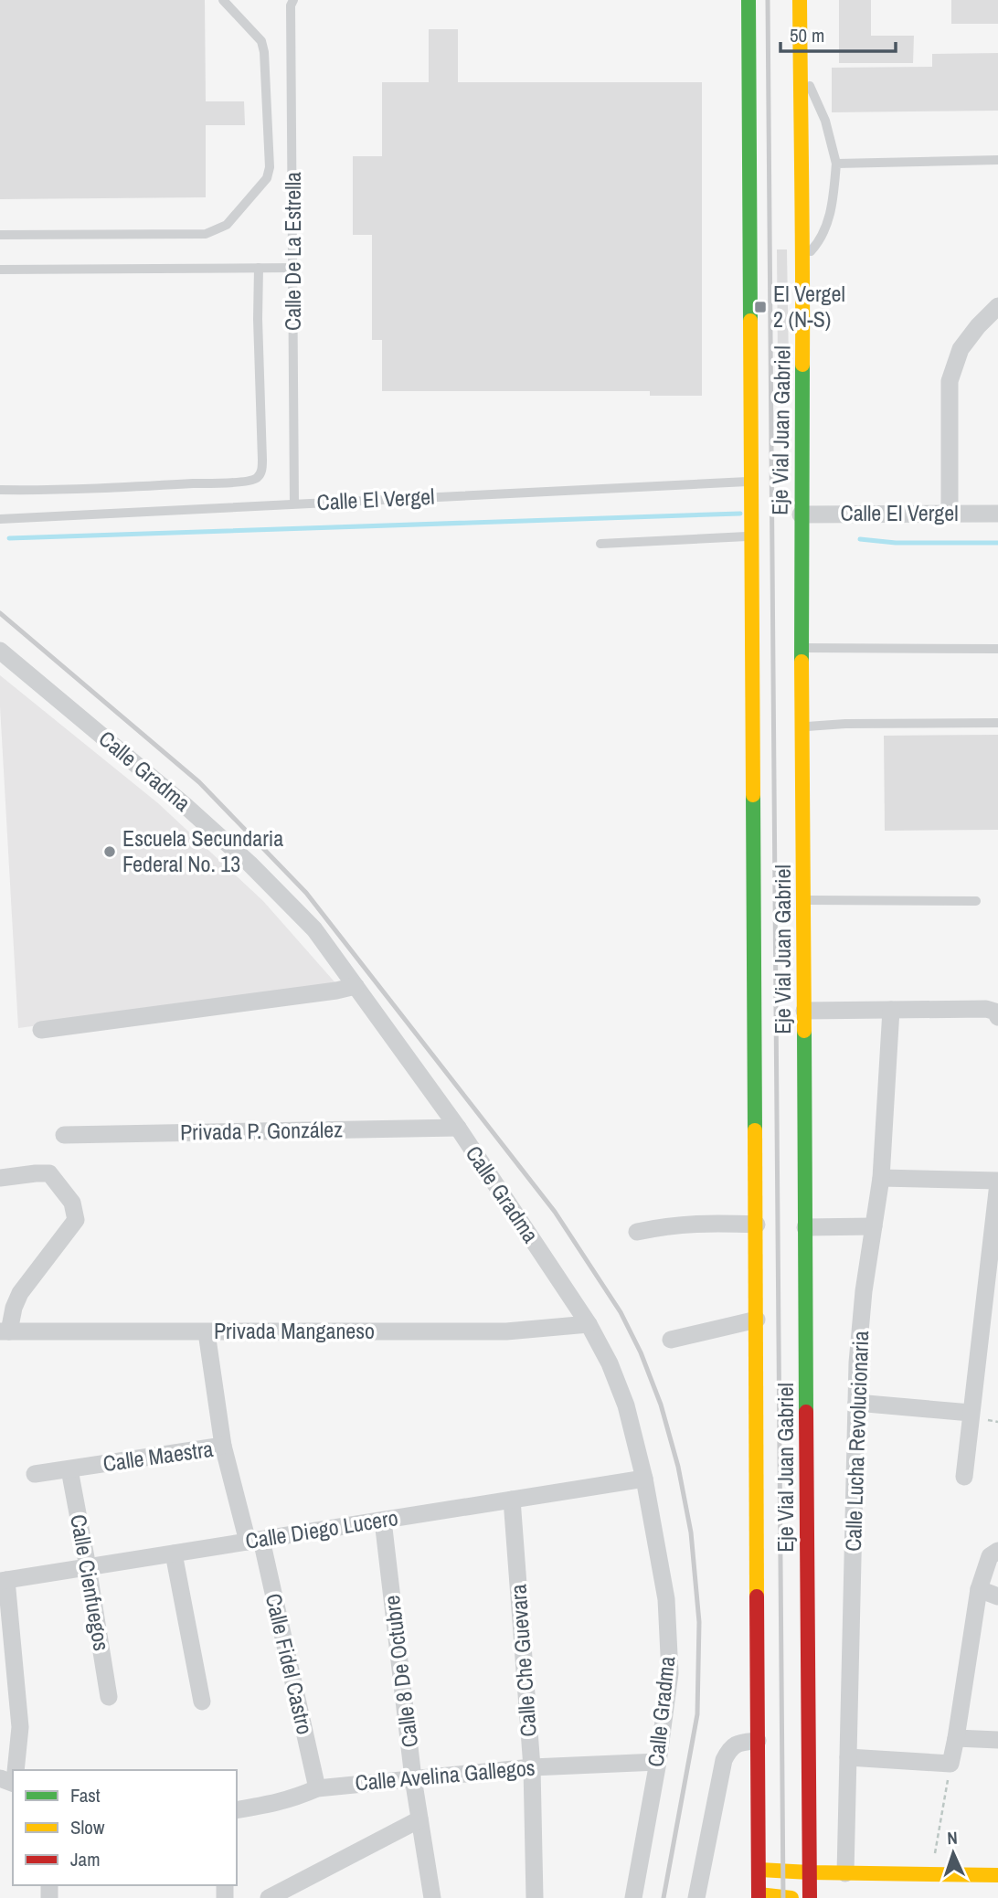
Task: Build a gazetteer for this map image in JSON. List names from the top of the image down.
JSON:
{
  "streets": {
    "main road": ["Eje Vial Juan Gabriel"],
    "street": [
      "Calle El Vergel",
      "Calle Gradma",
      "Privada P. González",
      "Privada Manganeso",
      "Calle Lucha Revolucionaria",
      "Calle Maestra",
      "Calle Diego Lucero",
      "Calle Cienfuegos",
      "Calle Che Guevara",
      "Calle Fidel Castro",
      "Calle 8 De Octubre",
      "Calle Avelina Gallegos"
    ],
    "lane": ["Calle De La Estrella"]
  },
  "crossings": [
    ["Calle De La Estrella", "Calle El Vergel"],
    ["Eje Vial Juan Gabriel", "Calle El Vergel"],
    ["Calle Gradma", "Privada P. González"],
    ["Calle Gradma", "Privada Manganeso"],
    ["Calle Gradma", "Calle Diego Lucero"],
    ["Calle Gradma", "Calle Avelina Gallegos"],
    ["Calle Maestra", "Calle Diego Lucero"],
    ["Calle Maestra", "Calle Cienfuegos"],
    ["Calle Maestra", "Calle Fidel Castro"],
    ["Calle Diego Lucero", "Calle Cienfuegos"],
    ["Calle Diego Lucero", "Calle Che Guevara"],
    ["Calle Diego Lucero", "Calle Fidel Castro"],
    ["Calle Diego Lucero", "Calle 8 De Octubre"],
    ["Calle Che Guevara", "Calle Avelina Gallegos"],
    ["Calle Fidel Castro", "Calle Avelina Gallegos"],
    ["Calle 8 De Octubre", "Calle Avelina Gallegos"]
  ],
  "places": {
    "transit": ["El Vergel 2 (N-S)"],
    "other": ["Escuela Secundaria Federal No. 13"]
  },
  "legend": ["Fast", "Slow", "Jam"],
  "scale_bar": "50 m",
  "north": "top"
}
